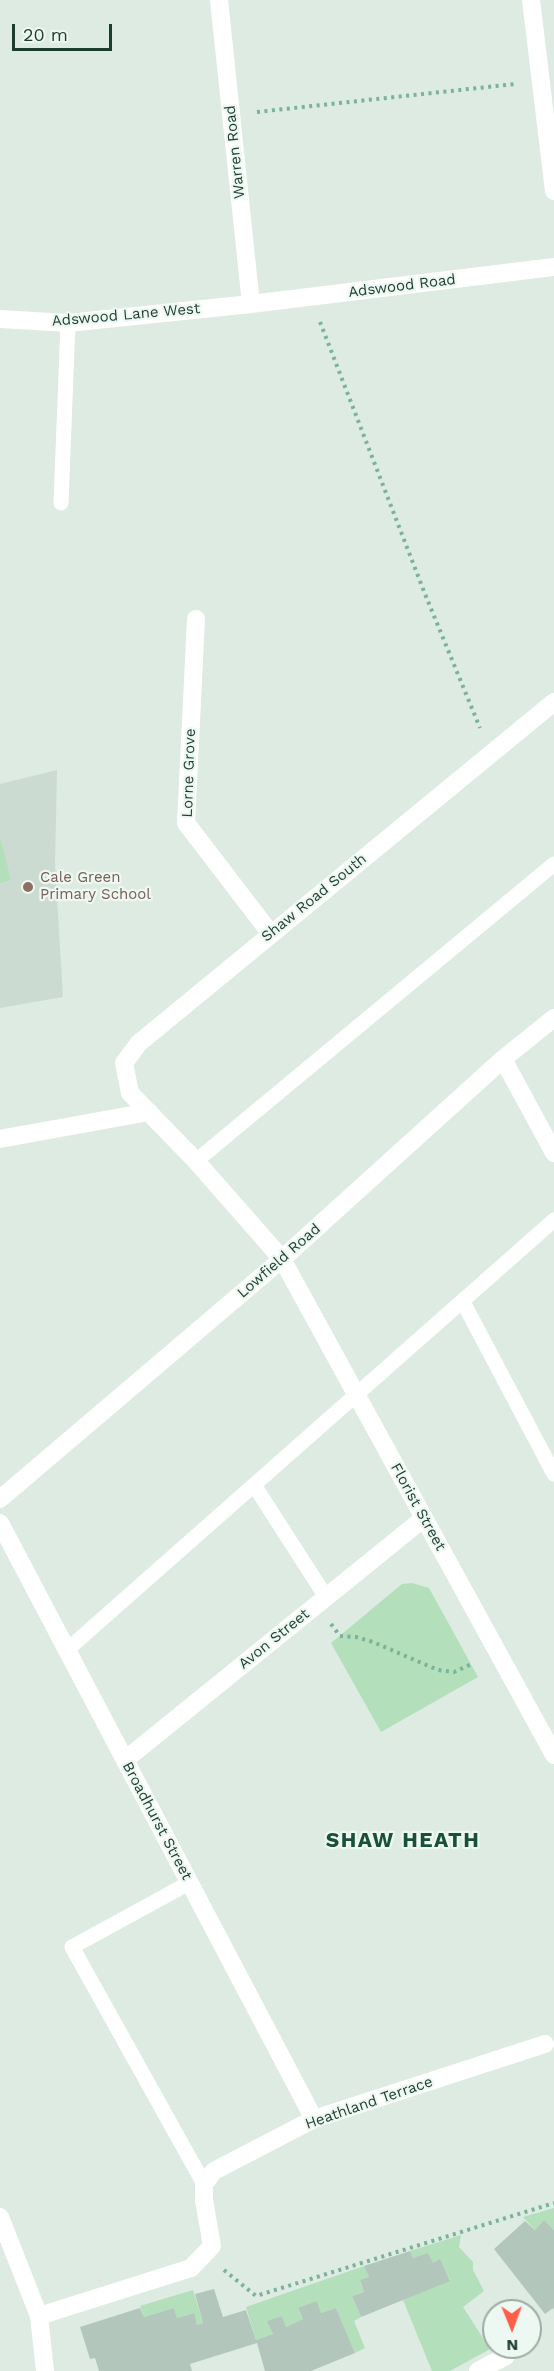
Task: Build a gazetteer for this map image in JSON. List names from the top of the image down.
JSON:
{
  "streets": {
    "street": [
      "Warren Road",
      "Adswood Road",
      "Adswood Lane West",
      "Lorne Grove",
      "Shaw Road South",
      "Lowfield Road",
      "Florist Street",
      "Avon Street",
      "Broadhurst Street",
      "Heathland Terrace"
    ]
  },
  "crossings": [
    ["Warren Road", "Adswood Road"],
    ["Warren Road", "Adswood Lane West"],
    ["Adswood Road", "Adswood Lane West"],
    ["Lorne Grove", "Shaw Road South"],
    ["Shaw Road South", "Lowfield Road"],
    ["Shaw Road South", "Florist Street"],
    ["Lowfield Road", "Florist Street"],
    ["Florist Street", "Avon Street"],
    ["Avon Street", "Broadhurst Street"],
    ["Broadhurst Street", "Heathland Terrace"]
  ],
  "districts": ["SHAW HEATH"],
  "places": ["Cale Green Primary School"],
  "scale_bar": "20 m",
  "north": "bottom"
}
